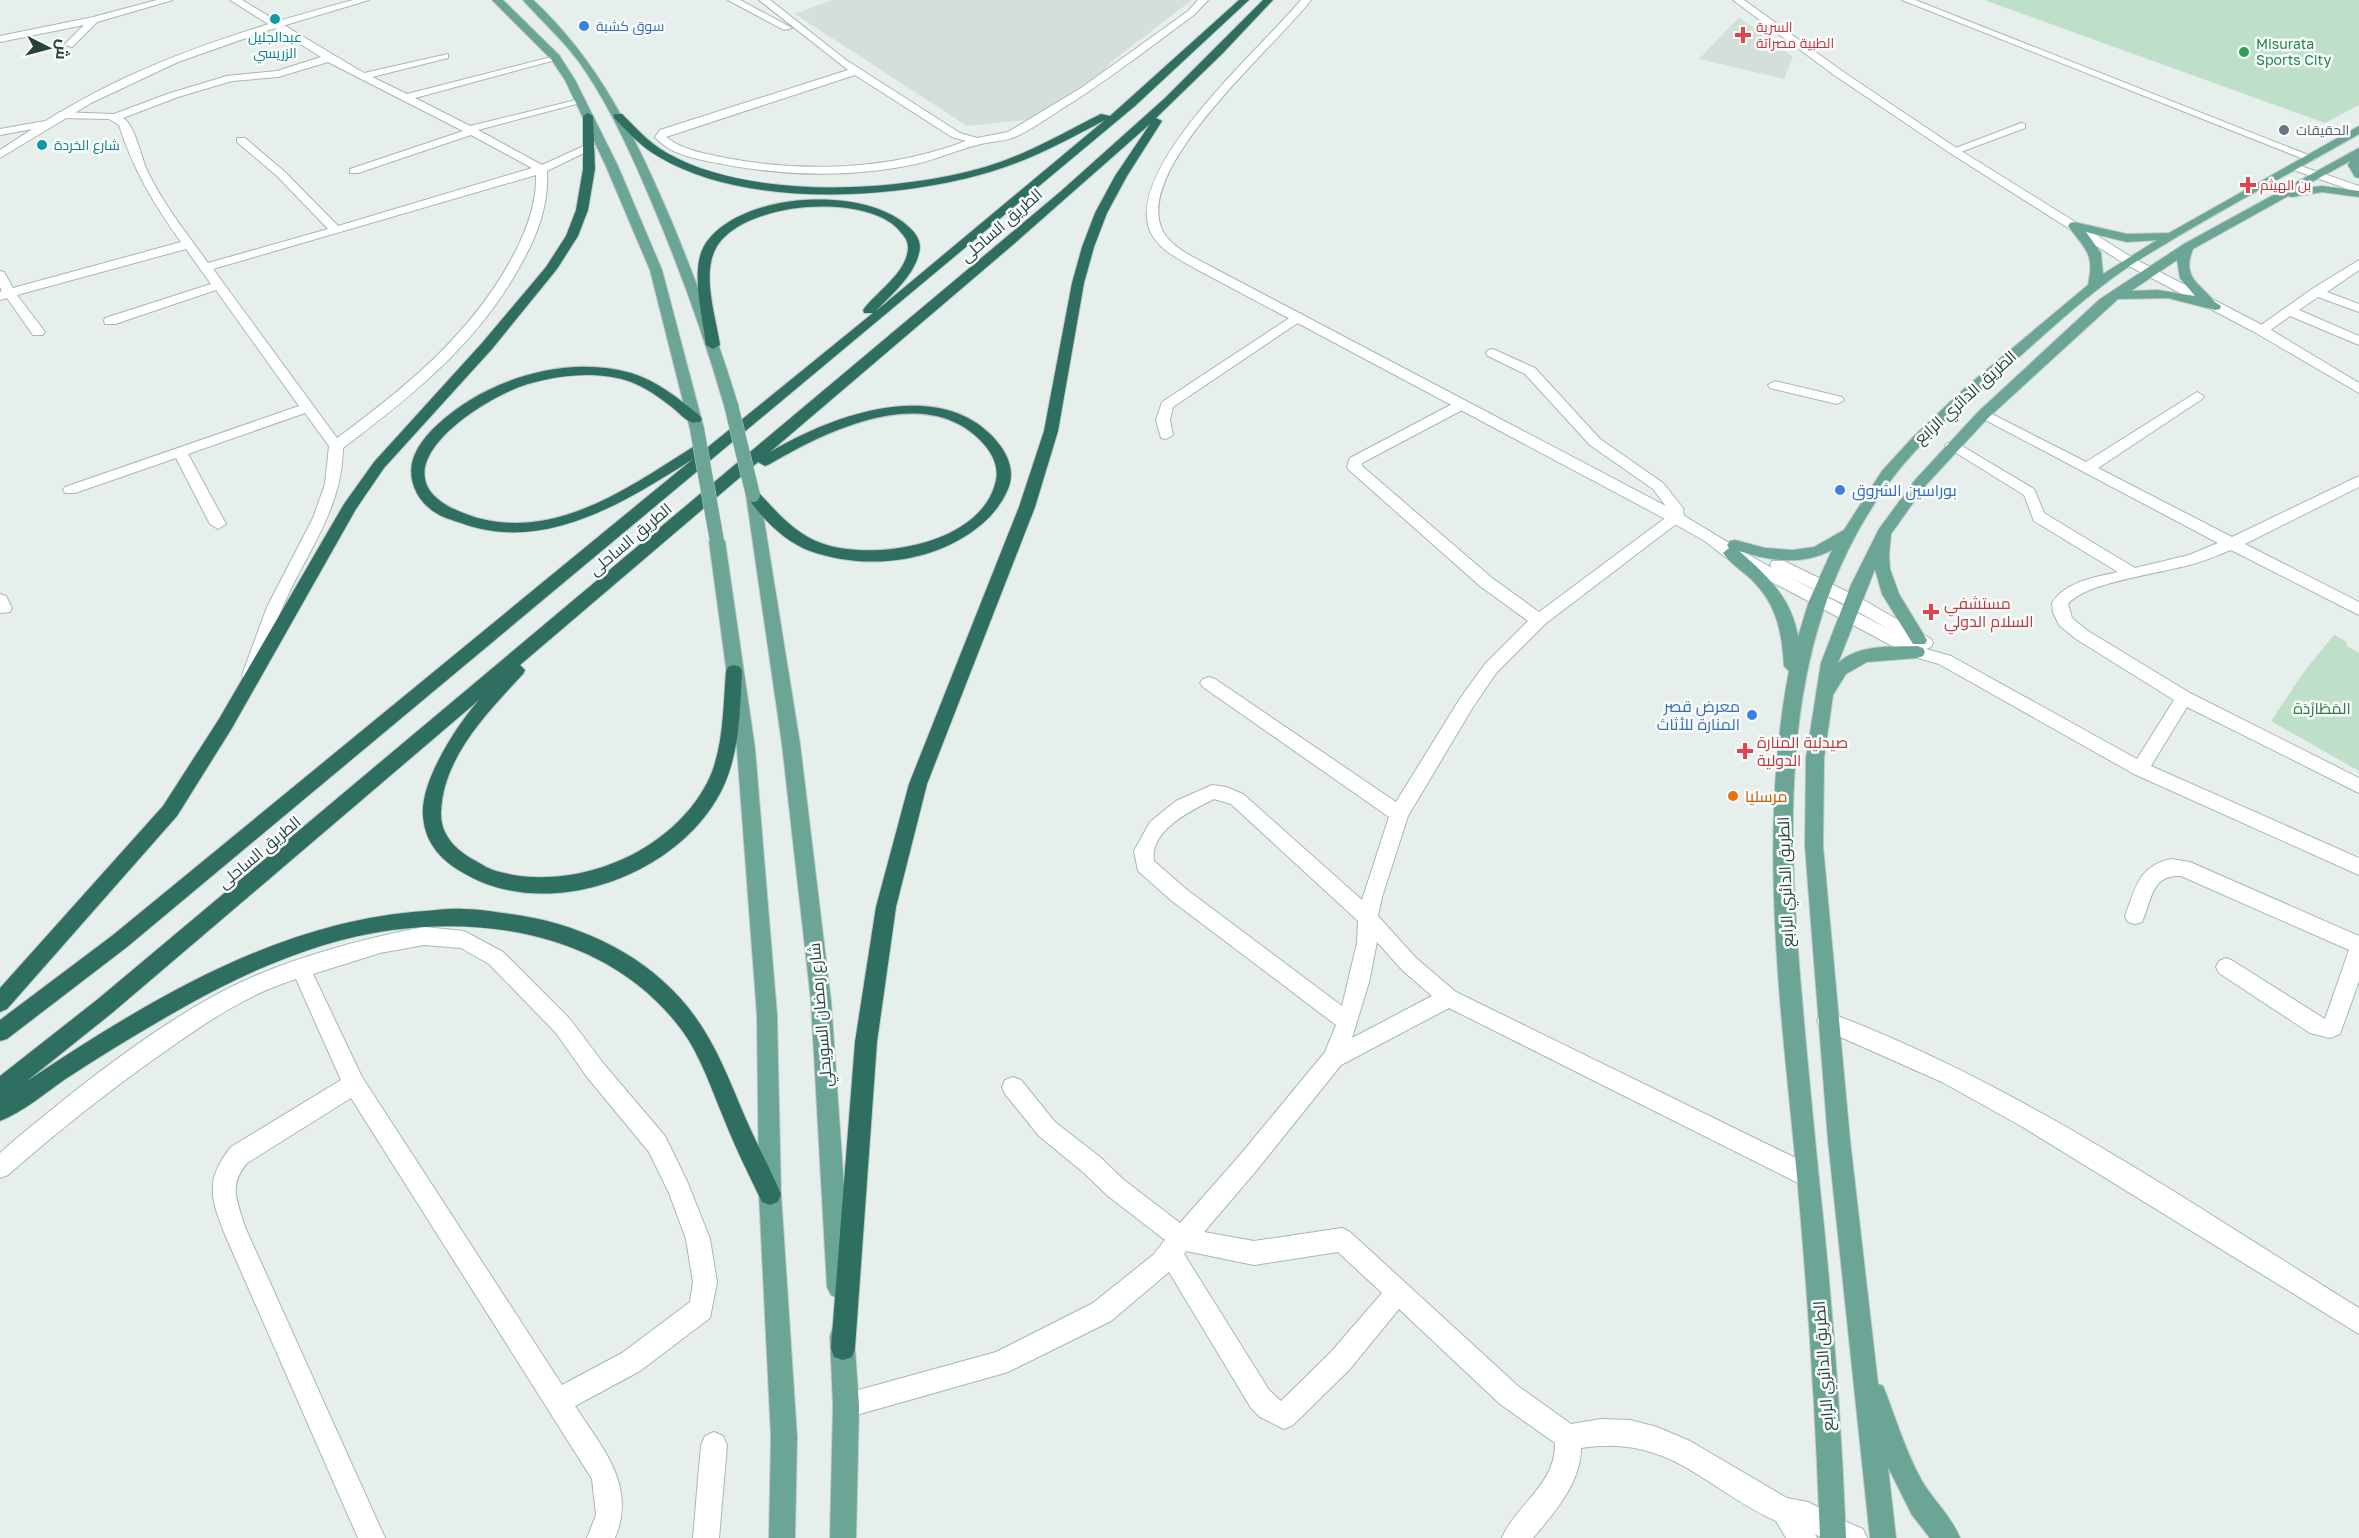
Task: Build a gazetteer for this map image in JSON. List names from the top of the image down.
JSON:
{
  "streets": {
    "highway": ["الطريق الساحلى"],
    "main road": ["الطريق الدائري الرابع", "شارع رمضان السويحلي"]
  },
  "parks": ["المَطَارْدَة"],
  "places": {
    "other": [
      "عبدالجليل الزريسي",
      "سوق كشبة",
      "Misurata Sports City",
      "الحقيقات",
      "شارع الخردة",
      "بوراسين الشروق",
      "معرض قصر المنارة للأثاث",
      "مرسليا"
    ],
    "health": [
      "السرية الطبية مصراتة",
      "بن الهيثم",
      "مستشفي السلام الدولي",
      "صيدلية المنارة الدولية"
    ]
  },
  "north": "right"
}
